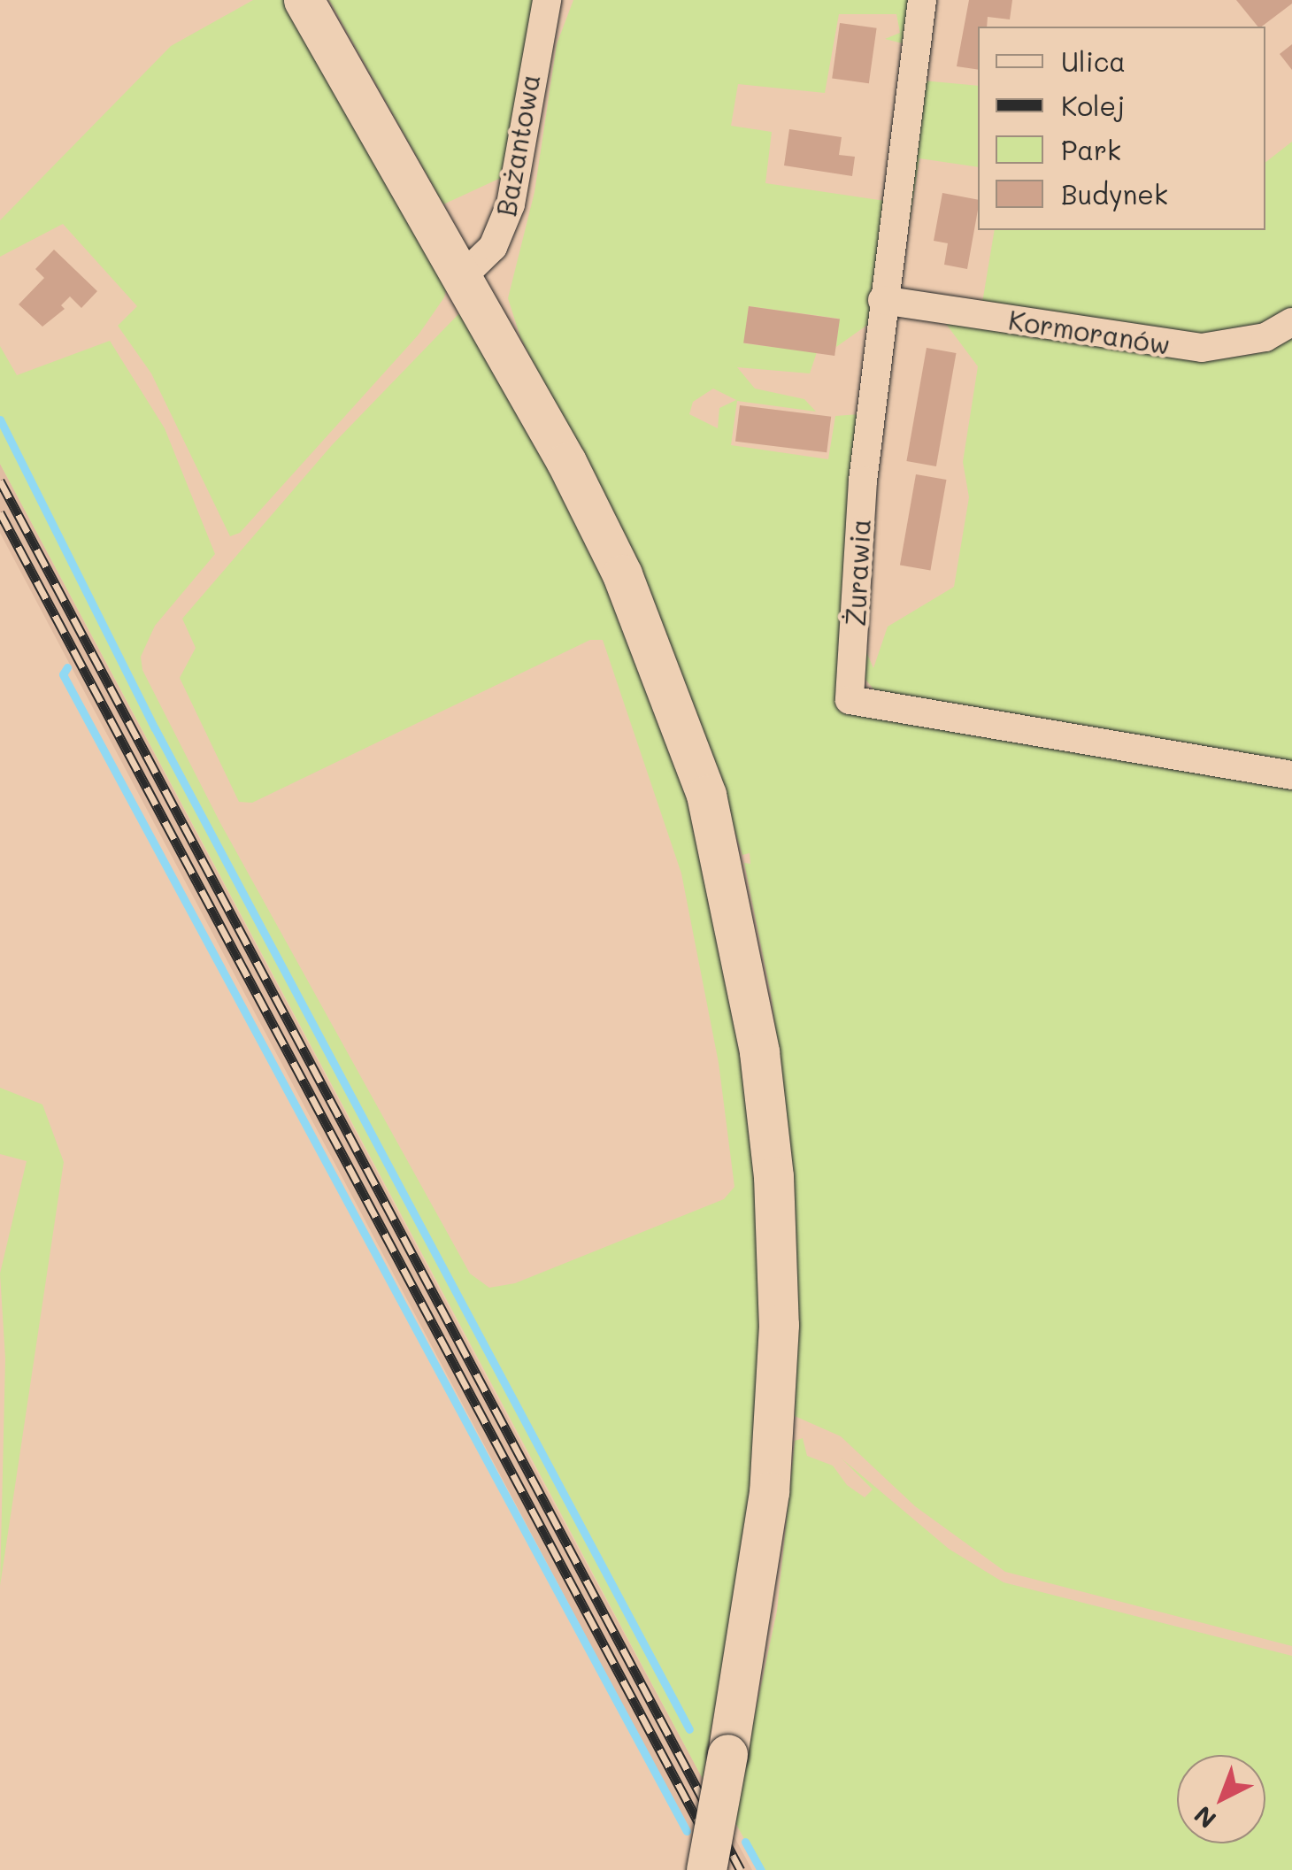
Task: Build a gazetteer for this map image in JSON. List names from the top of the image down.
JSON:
{
  "streets": {
    "street": ["Bażantowa", "Kormoranów", "Żurawia"]
  },
  "crossings": [
    ["Kormoranów", "Żurawia"]
  ],
  "legend": [
    "Ulica",
    "Kolej",
    "Park",
    "Budynek"
  ],
  "north": "bottom left"
}
